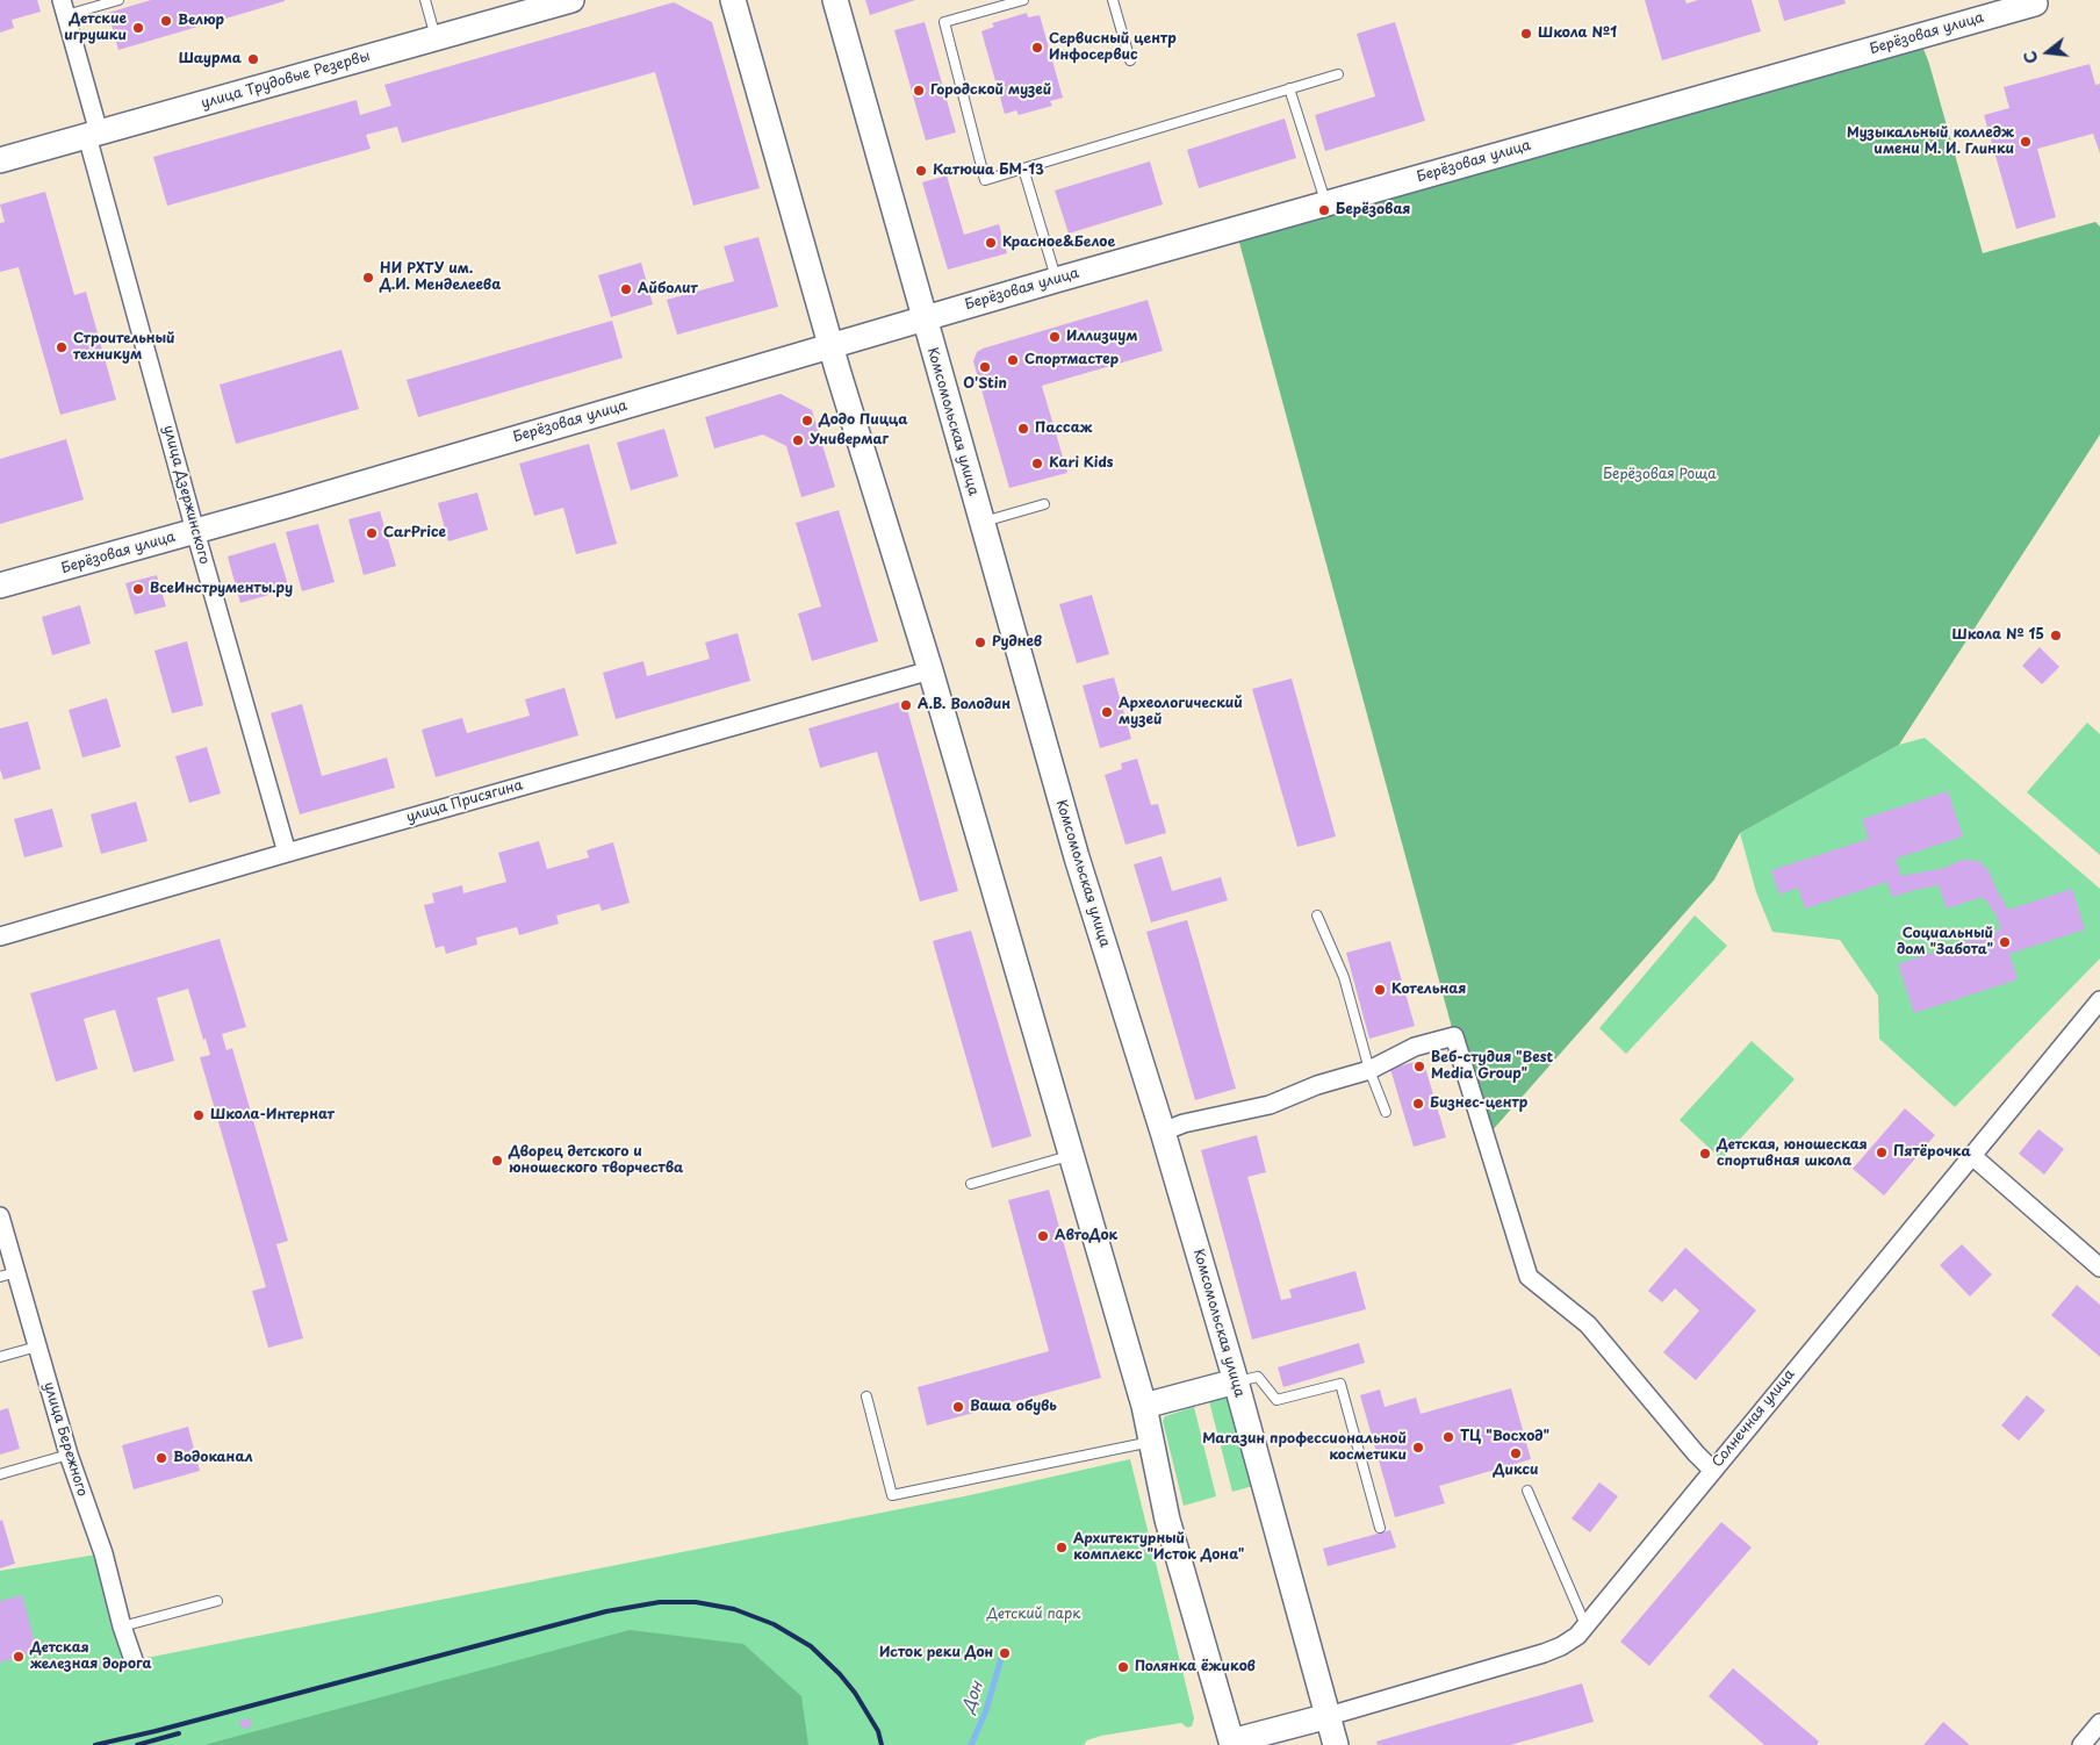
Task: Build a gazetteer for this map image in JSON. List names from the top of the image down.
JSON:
{
  "streets": {
    "main road": ["Берёзовая улица", "улица Трудовые Резервы", "Комсомольская улица"],
    "street": [
      "улица Дзержинского",
      "улица Присягина",
      "Солнечная улица",
      "улица Бережного"
    ]
  },
  "crossings": [
    ["Берёзовая улица", "Комсомольская улица"],
    ["Берёзовая улица", "улица Дзержинского"],
    ["улица Трудовые Резервы", "улица Дзержинского"],
    ["Комсомольская улица", "Солнечная улица"],
    ["улица Дзержинского", "улица Присягина"]
  ],
  "water": ["Дон"],
  "parks": ["Берёзовая Роща", "Детский парк"],
  "places": [
    "Велюр",
    "Детские игрушки",
    "Школа №1",
    "Сервисный центр Инфосервис",
    "Шаурма",
    "Городской музей",
    "Музыкальный колледж имени М. И. Глинки",
    "Катюша БМ-13",
    "Берёзовая",
    "Красное&Белое",
    "НИ РХТУ им. Д.И. Менделеева",
    "Айболит",
    "Иллизиум",
    "Строительный техникум",
    "Спортмастер",
    "O'Stin",
    "Додо Пицца",
    "Пассаж",
    "Универмаг",
    "Kari Kids",
    "CarPrice",
    "ВсеИнструменты.ру",
    "Школа № 15",
    "Руднев",
    "А.В. Володин",
    "Археологический музей",
    "Социальный дом \"Забота\"",
    "Котельная",
    "Веб-студия \"Best Media Group\"",
    "Бизнес-центр",
    "Школа-Интернат",
    "Пятёрочка",
    "Детская, юношеская спортивная школа",
    "Дворец детского и юношеского творчества",
    "АвтоДок",
    "Ваша обувь",
    "ТЦ \"Восход\"",
    "Магазин профессиональной косметики",
    "Дикси",
    "Водоканал",
    "Архитектурный комплекс \"Исток Дона\"",
    "Исток реки Дон",
    "Детская железная дорога",
    "Полянка ёжиков"
  ],
  "north": "left"
}
